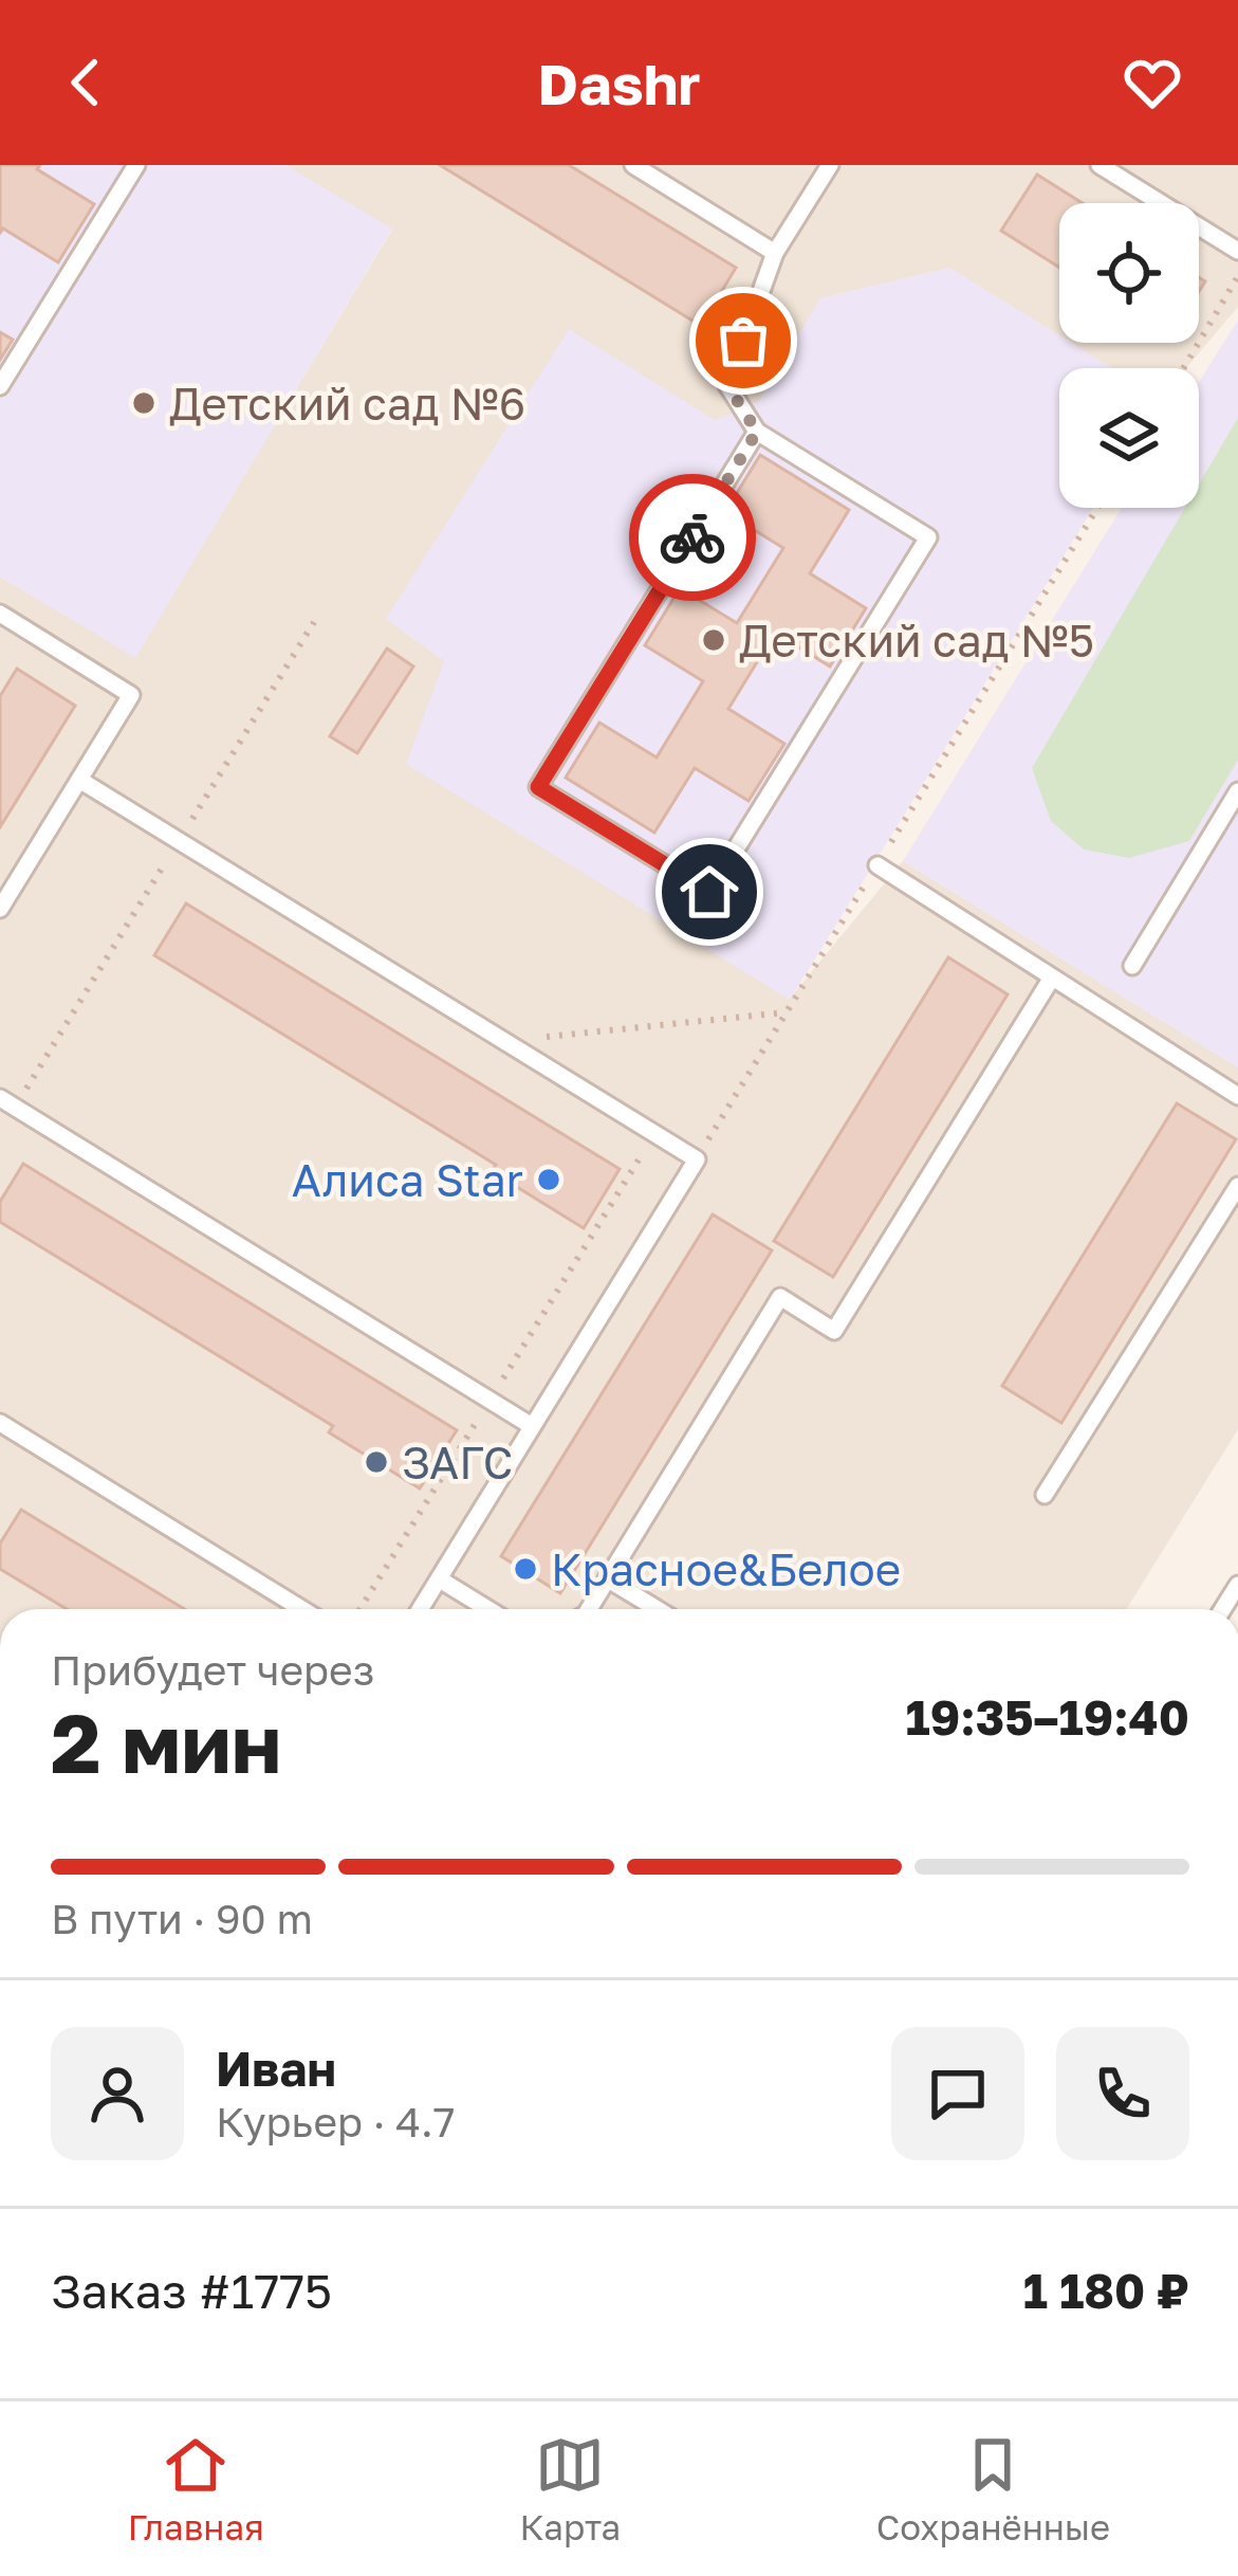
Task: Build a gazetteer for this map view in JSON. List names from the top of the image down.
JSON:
{
  "places": [
    "Детский сад №6",
    "Детский сад №5",
    "Алиса Star",
    "ЗАГС",
    "Красное&Белое"
  ],
  "page": {
    "header": "Dashr",
    "heading": ["2 мин", "Прибудет через", "19:35–19:40"],
    "panel": [
      "Иван",
      "Курьер · 4.7",
      "Заказ #1775",
      "1 180 ₽"
    ],
    "bar": "В пути · 90 m",
    "tabs": ["Главная", "Карта", "Сохранённые"]
  }
}
